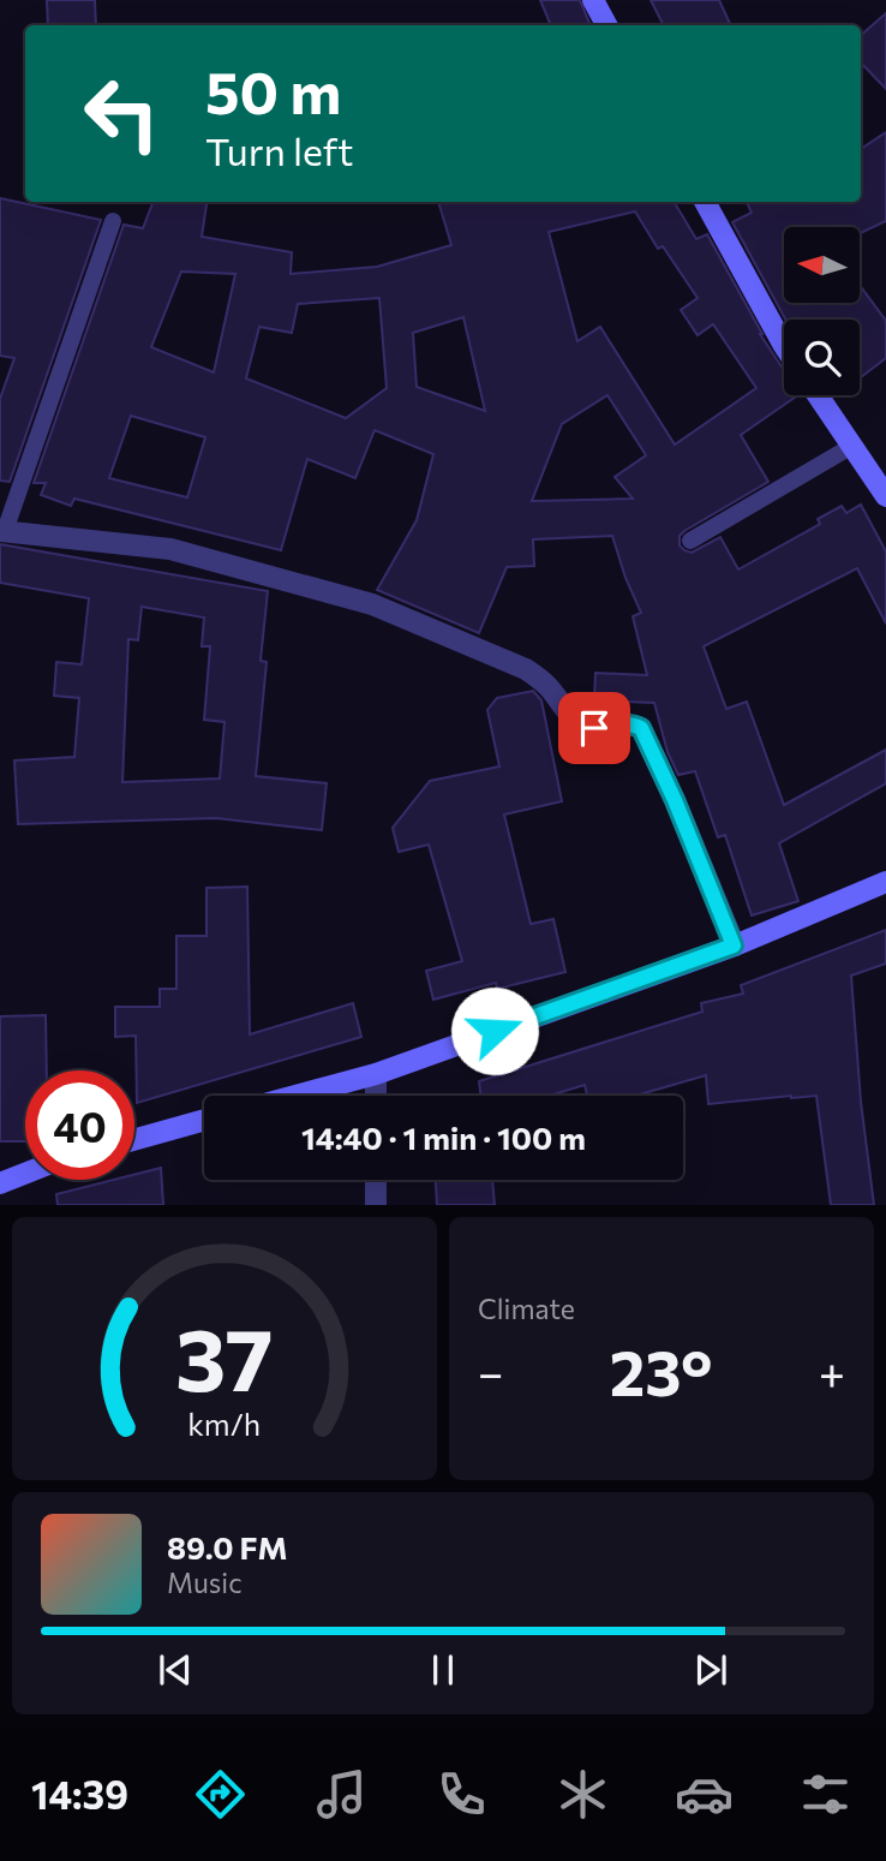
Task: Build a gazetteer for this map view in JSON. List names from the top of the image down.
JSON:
{
  "north": "left",
  "page": {
    "turn": ["50 m", "Turn left"],
    "limit": "40",
    "trip": "14:40 · 1 min · 100 m",
    "tile": "Climate",
    "heat": ["−", "23°", "+"],
    "song": ["89.0 FM", "Music"],
    "tabs": "14:39",
    "gauge": ["37", "km/h"]
  }
}
